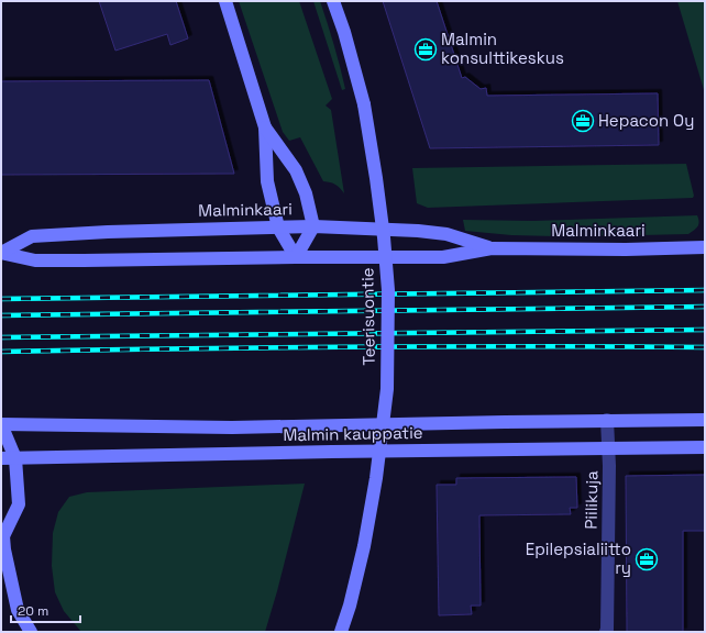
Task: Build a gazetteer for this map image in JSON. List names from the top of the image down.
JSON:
{
  "streets": {
    "main road": ["Malminkaari", "Teerisuontie", "Malmin kauppatie"],
    "street": ["Piilikuja"]
  },
  "crossings": [
    ["Malmin kauppatie", "Piilikuja"]
  ],
  "places": {
    "office": ["Malmin konsulttikeskus", "Hepacon Oy", "Epilepsialiitto ry"]
  },
  "scale_bar": "20 m"
}
